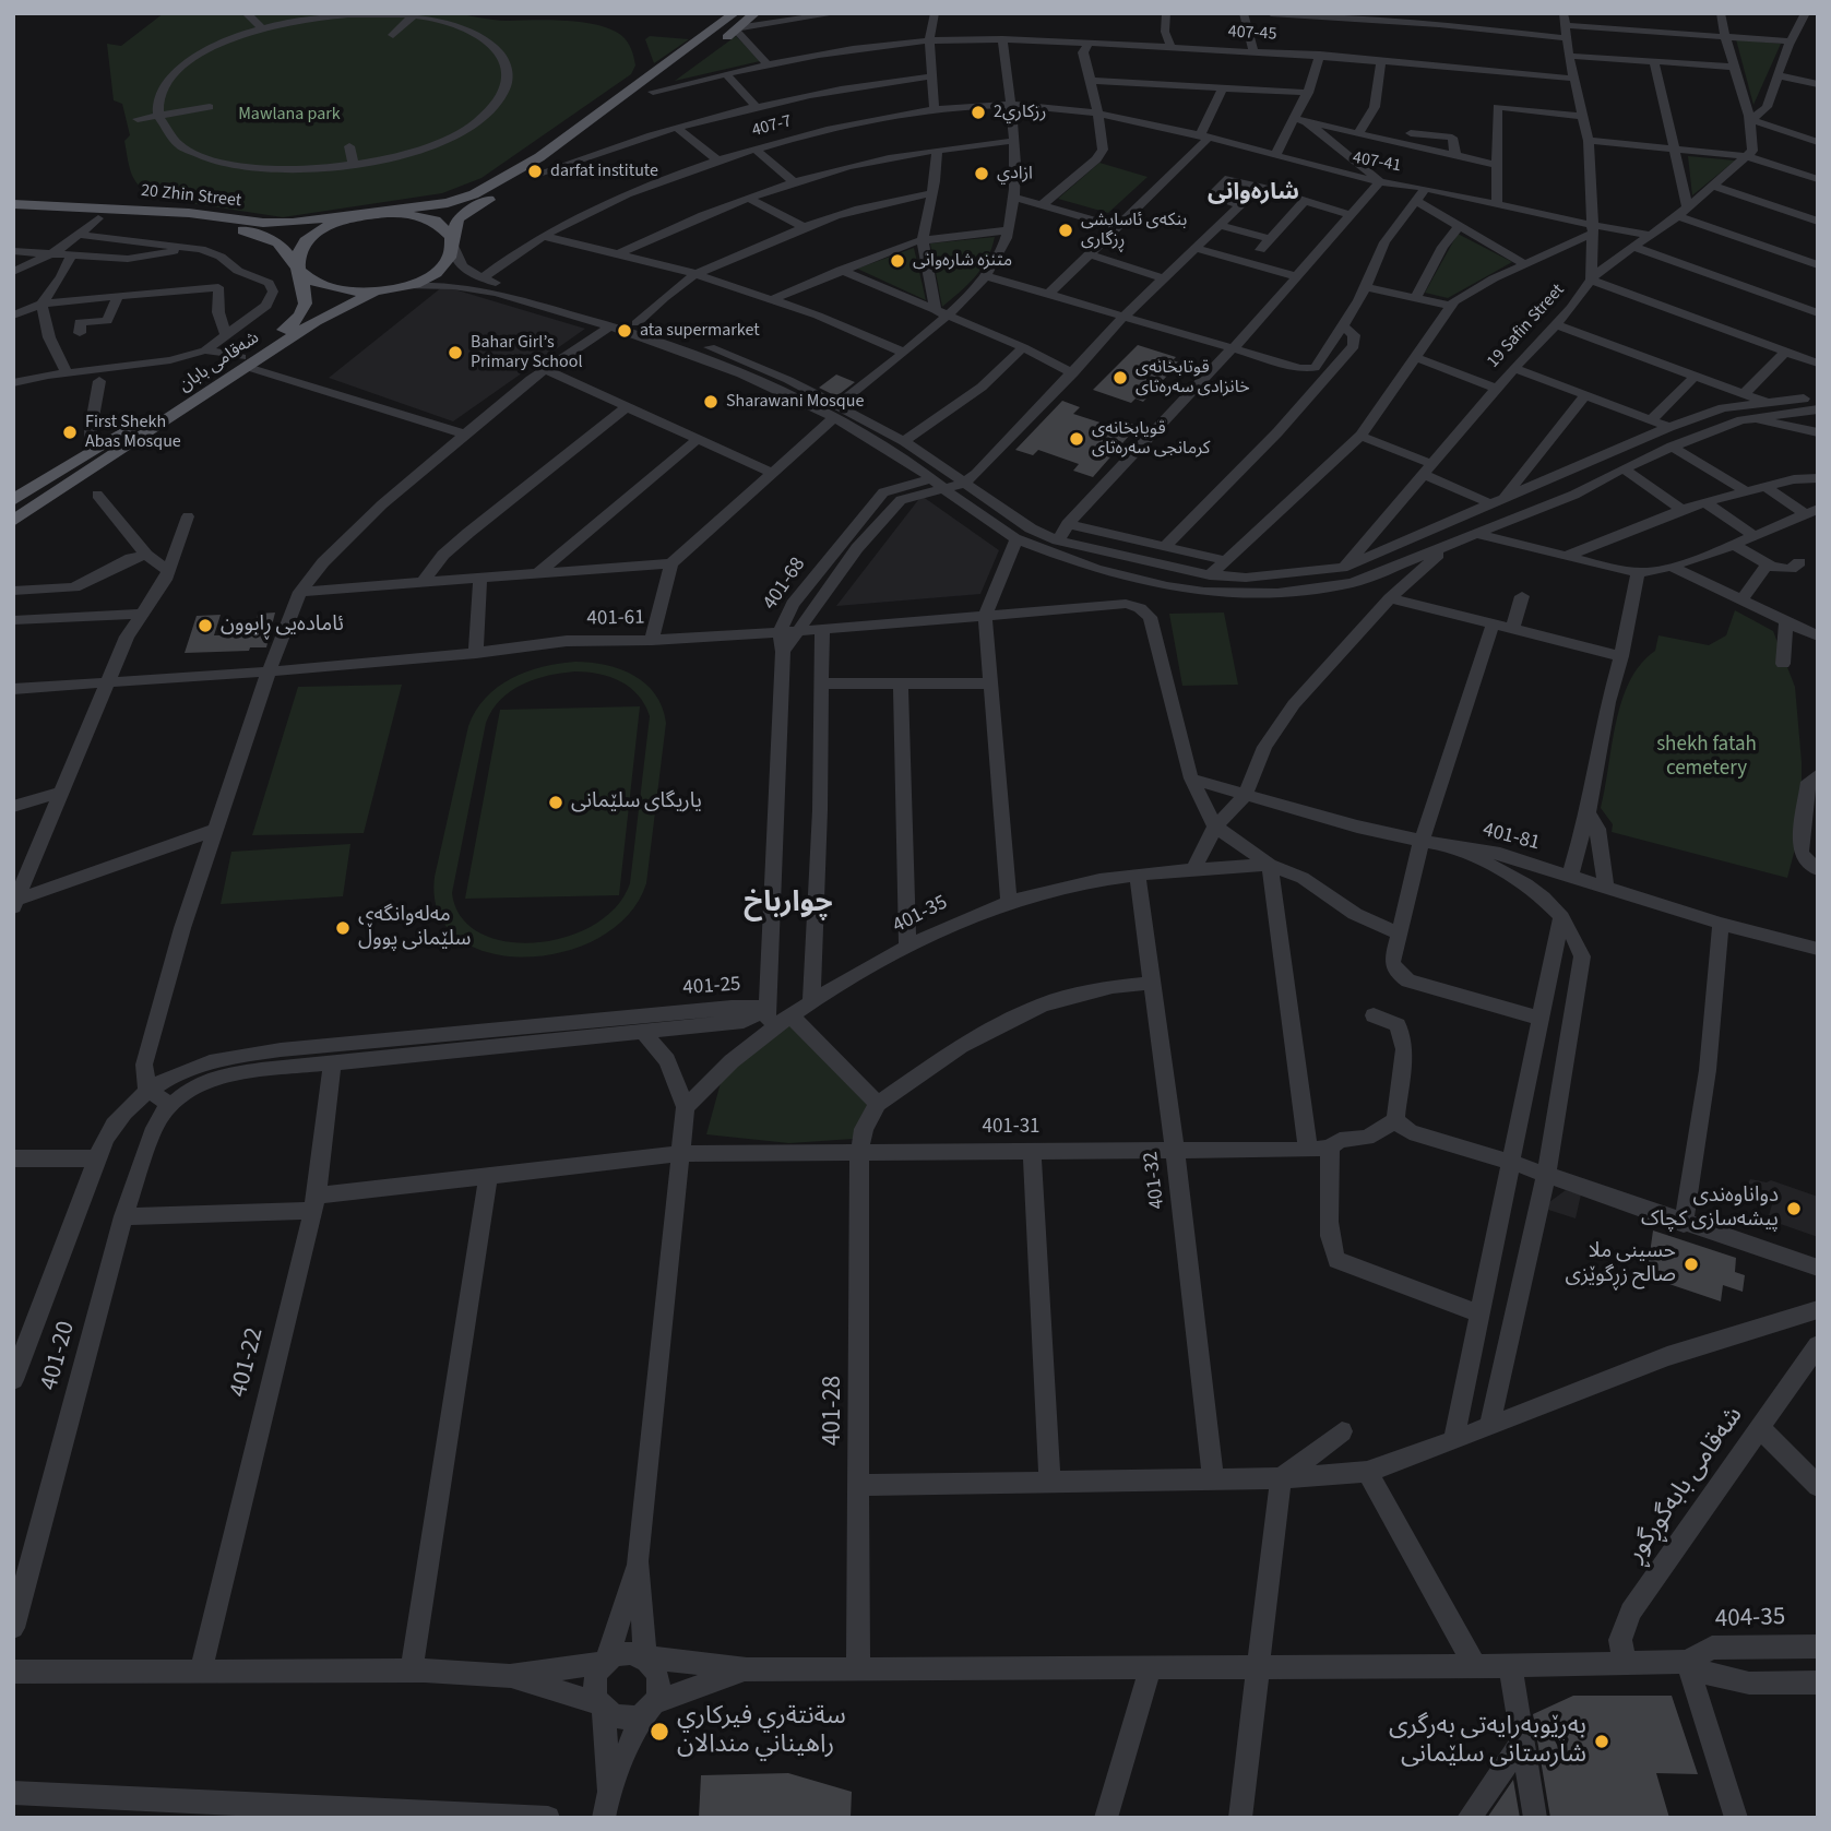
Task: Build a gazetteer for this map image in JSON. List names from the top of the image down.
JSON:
{
  "streets": {
    "main road": ["20 Zhin Street", "شەقامی بابان"],
    "street": [
      "407-45",
      "407-7",
      "407-41",
      "19 Safin Street",
      "401-68",
      "401-61",
      "401-81",
      "401-35",
      "401-25",
      "401-31",
      "401-32",
      "401-20",
      "401-22",
      "401-28",
      "شەقامی بابەگوڕگوڕ",
      "404-35"
    ]
  },
  "crossings": [
    ["407-45", "19 Safin Street"],
    ["407-7", "407-41"],
    ["407-41", "19 Safin Street"],
    ["20 Zhin Street", "شەقامی بابان"],
    ["401-68", "401-61"],
    ["401-61", "401-81"],
    ["401-35", "401-32"],
    ["401-25", "401-20"],
    ["401-25", "401-22"],
    ["401-31", "401-32"],
    ["401-31", "401-20"],
    ["401-31", "401-22"],
    ["401-31", "401-28"]
  ],
  "districts": ["شارەوانی", "چوارباخ"],
  "parks": ["Mawlana park", "shekh fatah cemetery"],
  "places": [
    "رزكاري2",
    "darfat institute",
    "ازادي",
    "بنکەی ئاسایشی ڕزگاری",
    "متنزه شارەوانی",
    "ata supermarket",
    "Bahar Girl’s Primary School",
    "قوتابخانەی خانزادی سەرەتای",
    "Sharawani Mosque",
    "First Shekh Abas Mosque",
    "قویابخانەی کرمانجی سەرەتای",
    "ئامادەیی ڕابوون",
    "یاریگای سلێمانی",
    "مەلەوانگەی سلێمانی پووڵ",
    "دواناوەندی پیشەسازی کچاک",
    "حسینی ملا صالح زڕگوێزی",
    "سةنتةري فيركاري راهيناني مندالان",
    "بەڕێوبەرایەتی بەرگری شارستانی سلێمانی"
  ]
}
